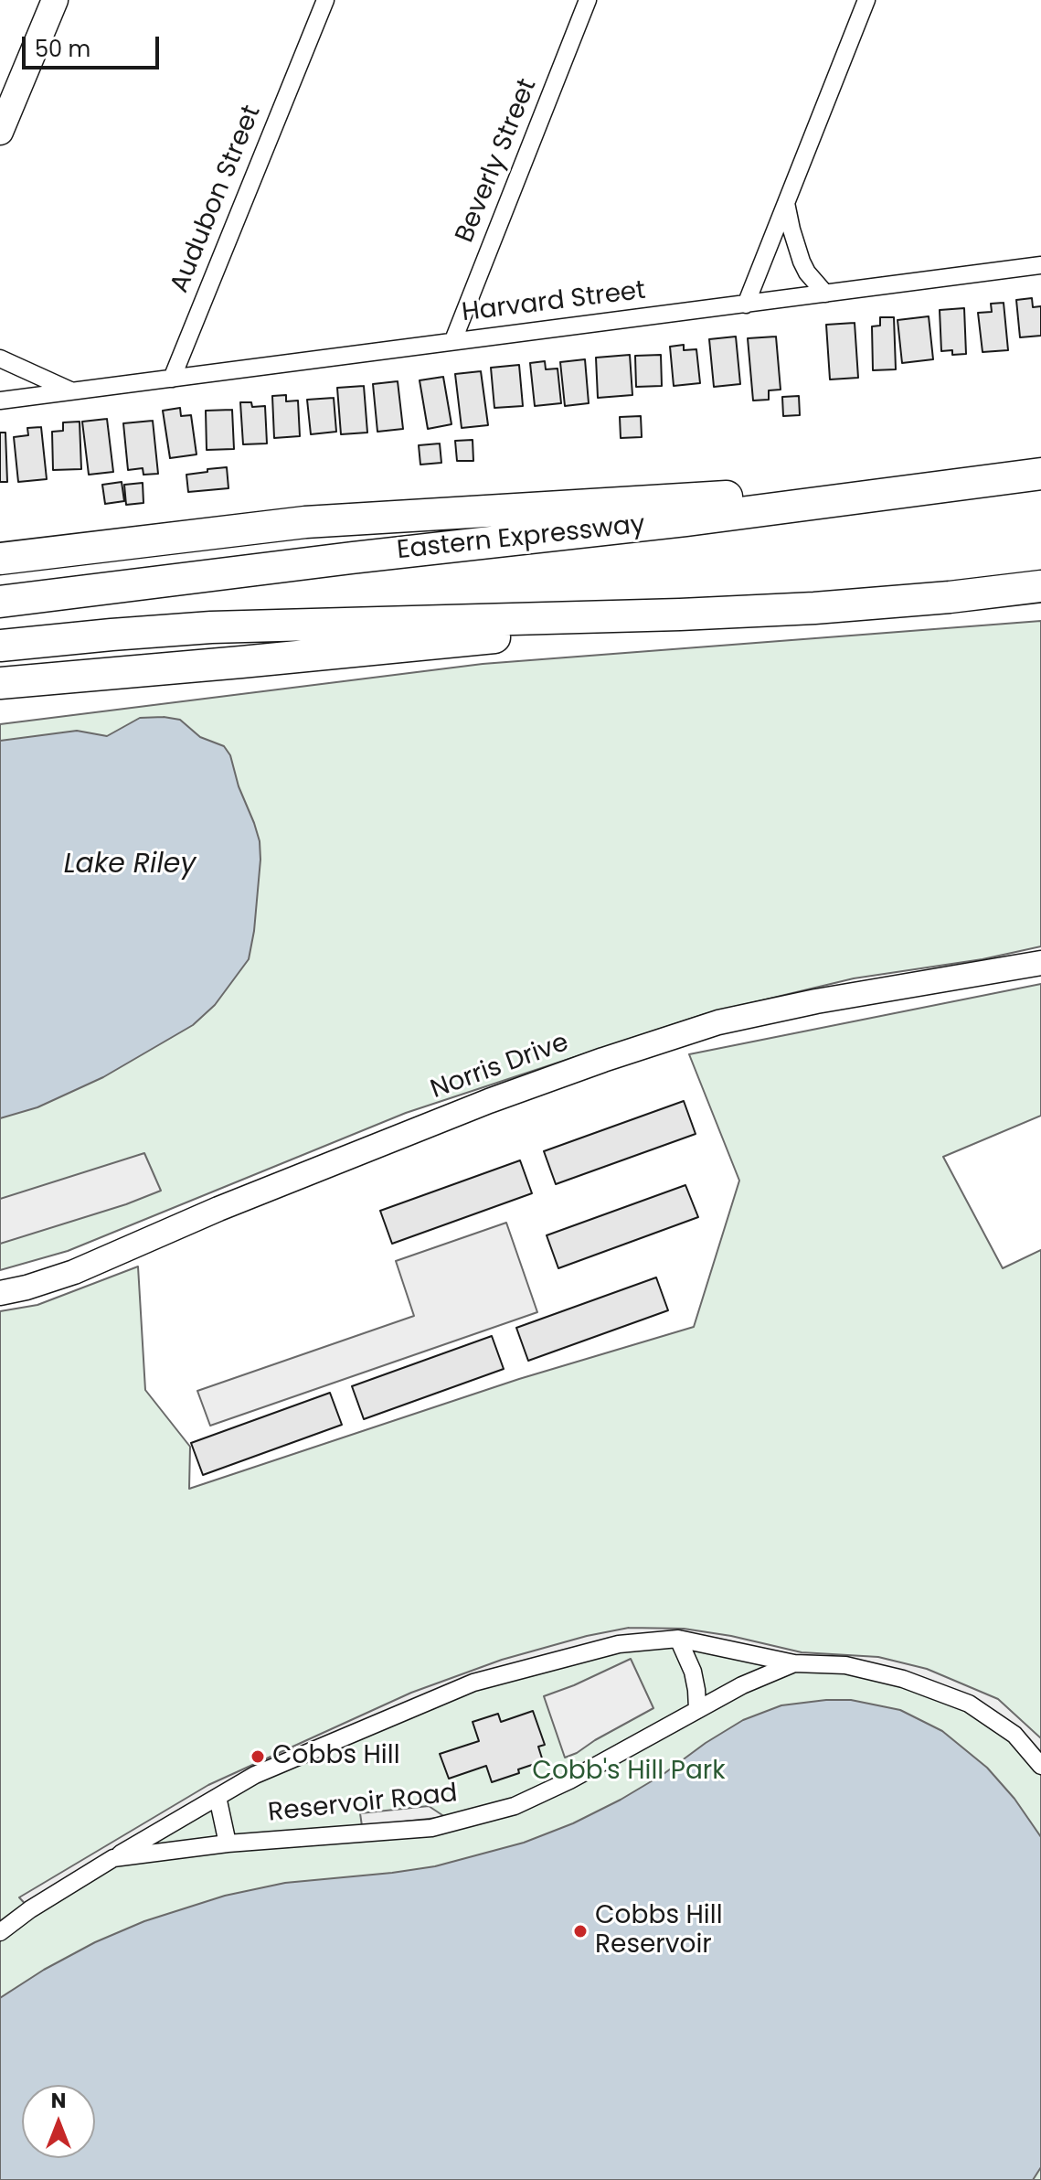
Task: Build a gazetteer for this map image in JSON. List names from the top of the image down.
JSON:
{
  "streets": {
    "highway": ["Eastern Expressway"],
    "street": [
      "Beverly Street",
      "Audubon Street",
      "Harvard Street",
      "Norris Drive",
      "Reservoir Road"
    ]
  },
  "crossings": [
    ["Beverly Street", "Harvard Street"],
    ["Audubon Street", "Harvard Street"]
  ],
  "water": ["Lake Riley"],
  "parks": ["Cobb's Hill Park"],
  "places": ["Cobbs Hill", "Cobbs Hill Reservoir"],
  "scale_bar": "50 m",
  "north": "top"
}
